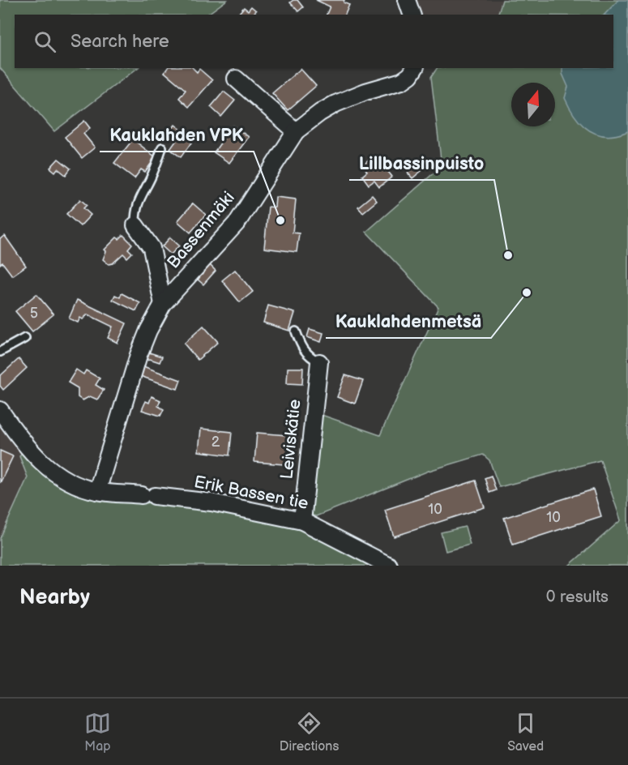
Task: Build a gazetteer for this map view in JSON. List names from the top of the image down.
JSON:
{
  "streets": {
    "street": ["Bassenmäki", "Leiviskätie", "Erik Bassen tie"]
  },
  "crossings": [
    ["Bassenmäki", "Erik Bassen tie"],
    ["Leiviskätie", "Erik Bassen tie"]
  ],
  "places": ["Kauklahden VPK", "Lillbassinpuisto", "Kauklahdenmetsä"],
  "house_numbers": [
    "5",
    "2",
    "10",
    "10"
  ],
  "north": "top",
  "page": {
    "search": "Search here",
    "heading": ["Nearby", "0 results"],
    "nav": ["Map", "Directions", "Saved"]
  }
}
